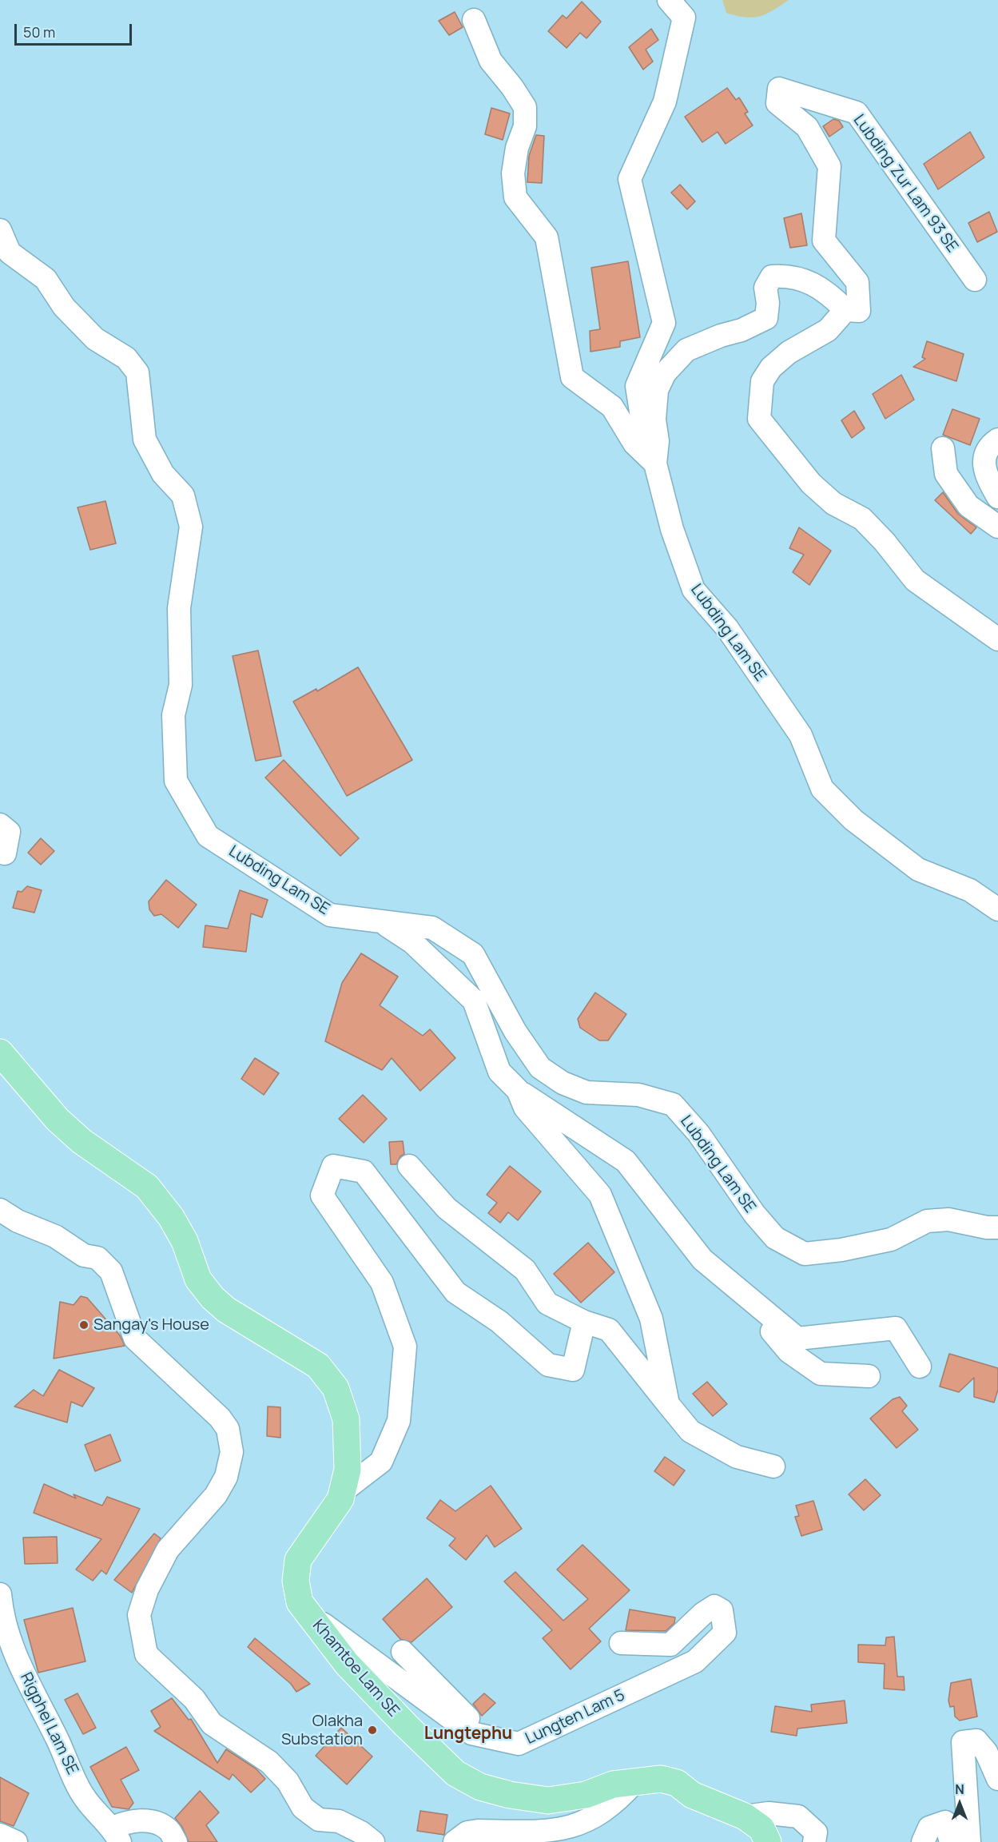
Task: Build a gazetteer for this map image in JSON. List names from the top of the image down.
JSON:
{
  "streets": {
    "main road": ["Khamtoe Lam SE"],
    "street": [
      "Lubding Zur Lam 93 SE",
      "Lubding Lam SE",
      "Lungten Lam 5",
      "Rigphel Lam SE"
    ]
  },
  "crossings": [
    ["Lubding Zur Lam 93 SE", "Lubding Lam SE"],
    ["Khamtoe Lam SE", "Lungten Lam 5"]
  ],
  "districts": ["Lungtephu"],
  "places": ["Sangay's House", "Olakha Substation"],
  "scale_bar": "50 m",
  "north": "top"
}
